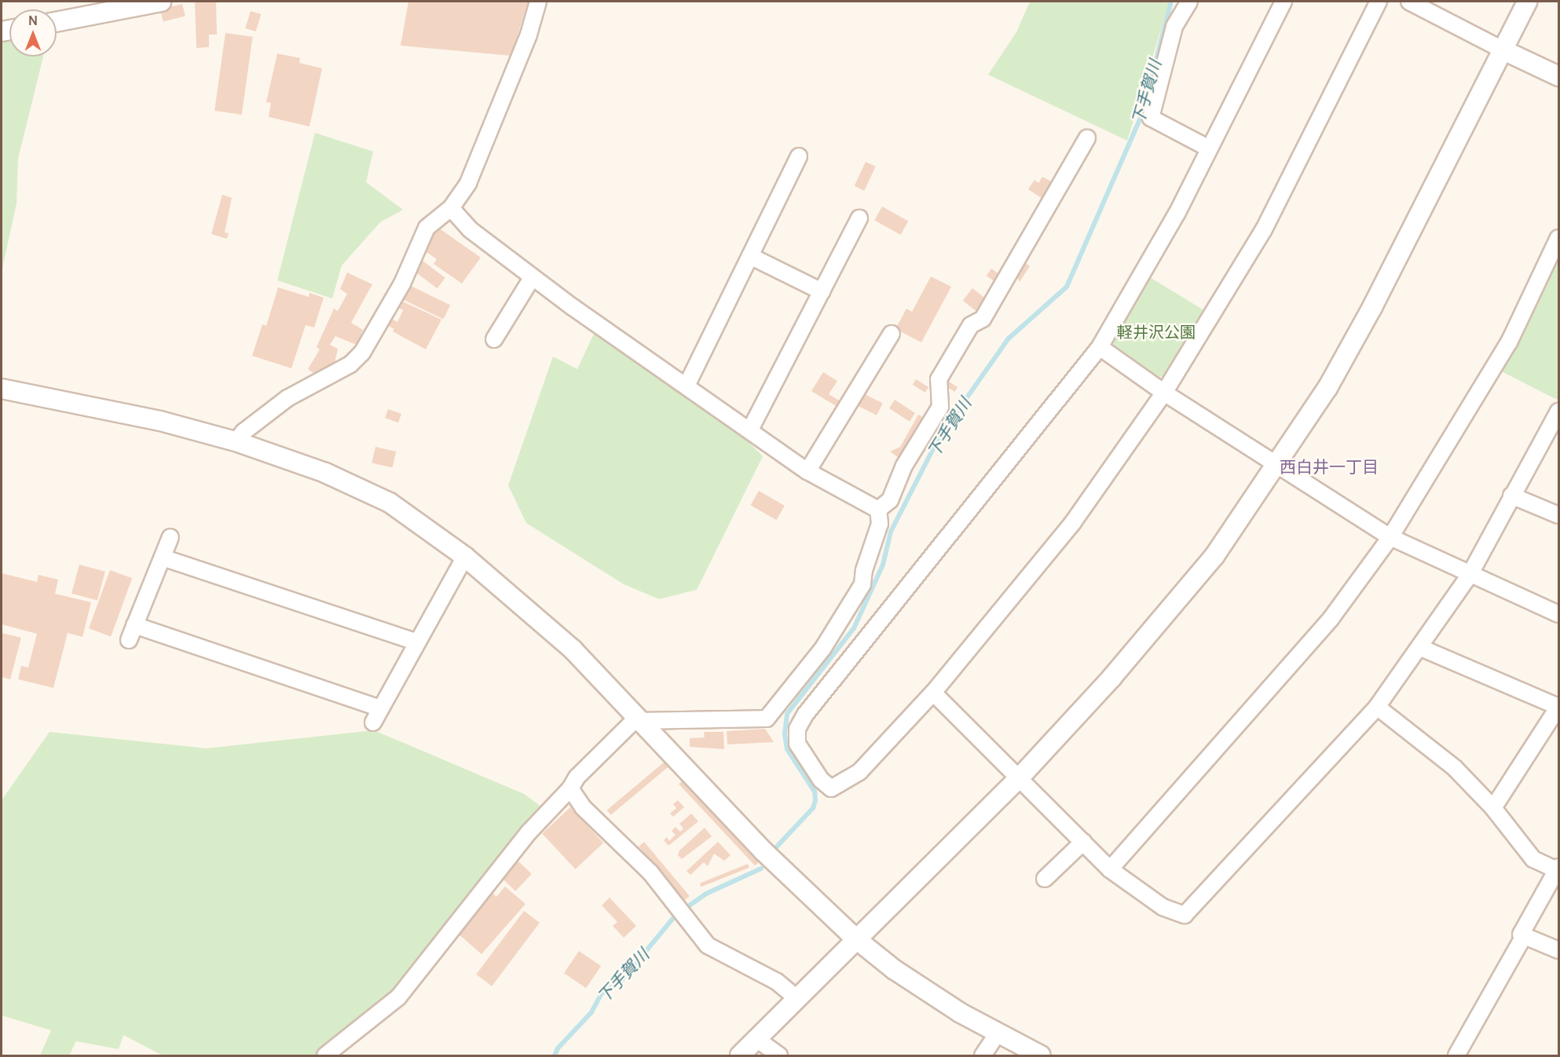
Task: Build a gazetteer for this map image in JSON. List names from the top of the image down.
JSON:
{
  "districts": ["西白井一丁目"],
  "water": ["下手賀川"],
  "parks": ["軽井沢公園"],
  "north": "top"
}
